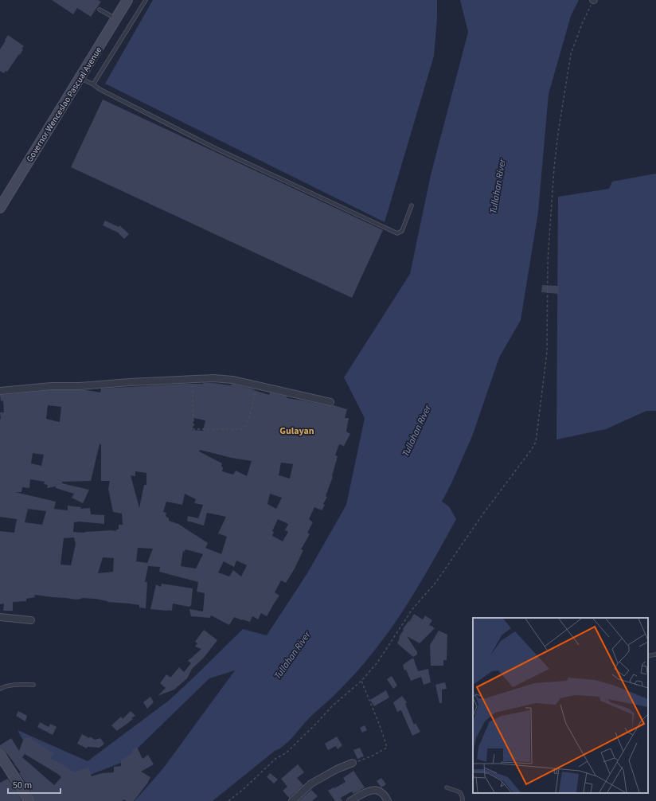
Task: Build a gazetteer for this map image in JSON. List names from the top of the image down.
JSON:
{
  "streets": {
    "main road": ["Governor Wenceslao Pascual Avenue"]
  },
  "districts": ["Gulayan"],
  "water": ["Tullahan River"],
  "scale_bar": "50 m"
}
